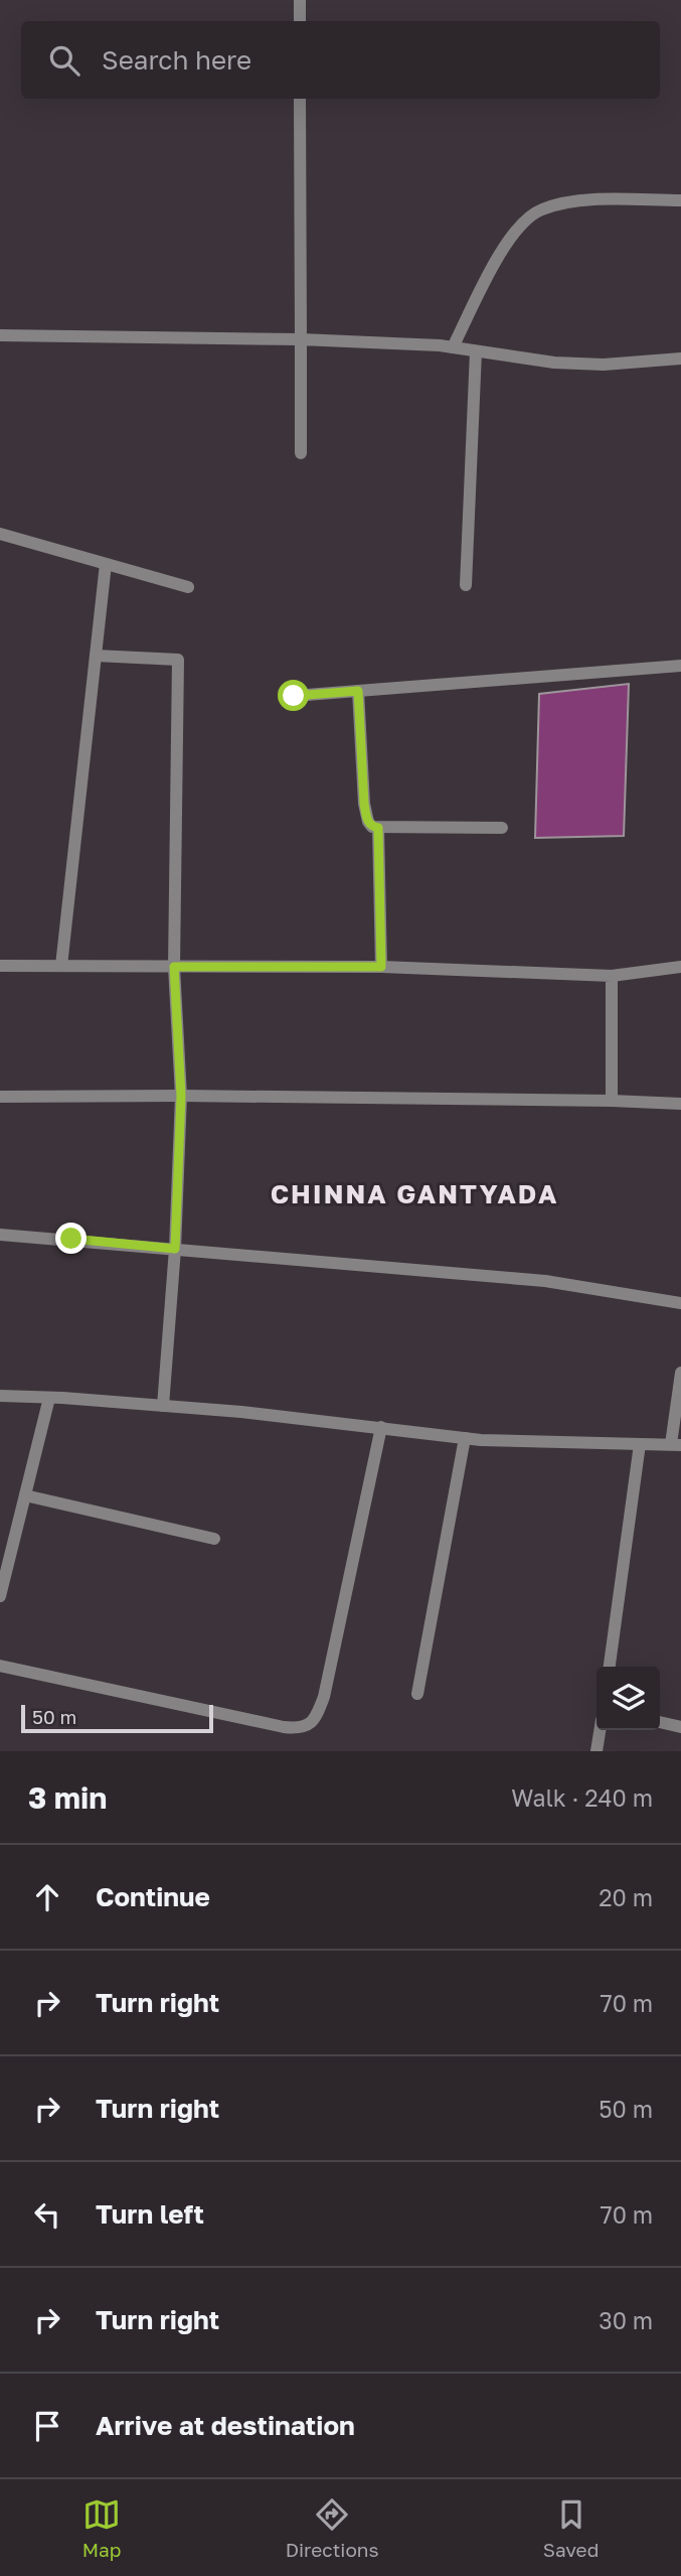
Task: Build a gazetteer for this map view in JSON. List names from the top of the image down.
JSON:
{
  "districts": ["CHINNA GANTYADA"],
  "scale_bar": "50 m",
  "page": {
    "search": "Search here",
    "scale": "50 m",
    "heading": ["3 min", "Walk · 240 m"],
    "list": [
      ["Continue", "20 m"],
      ["Turn right", "70 m"],
      ["Turn right", "50 m"],
      ["Turn left", "70 m"],
      ["Turn right", "30 m"],
      "Arrive at destination"
    ],
    "nav": ["Map", "Directions", "Saved"]
  }
}
